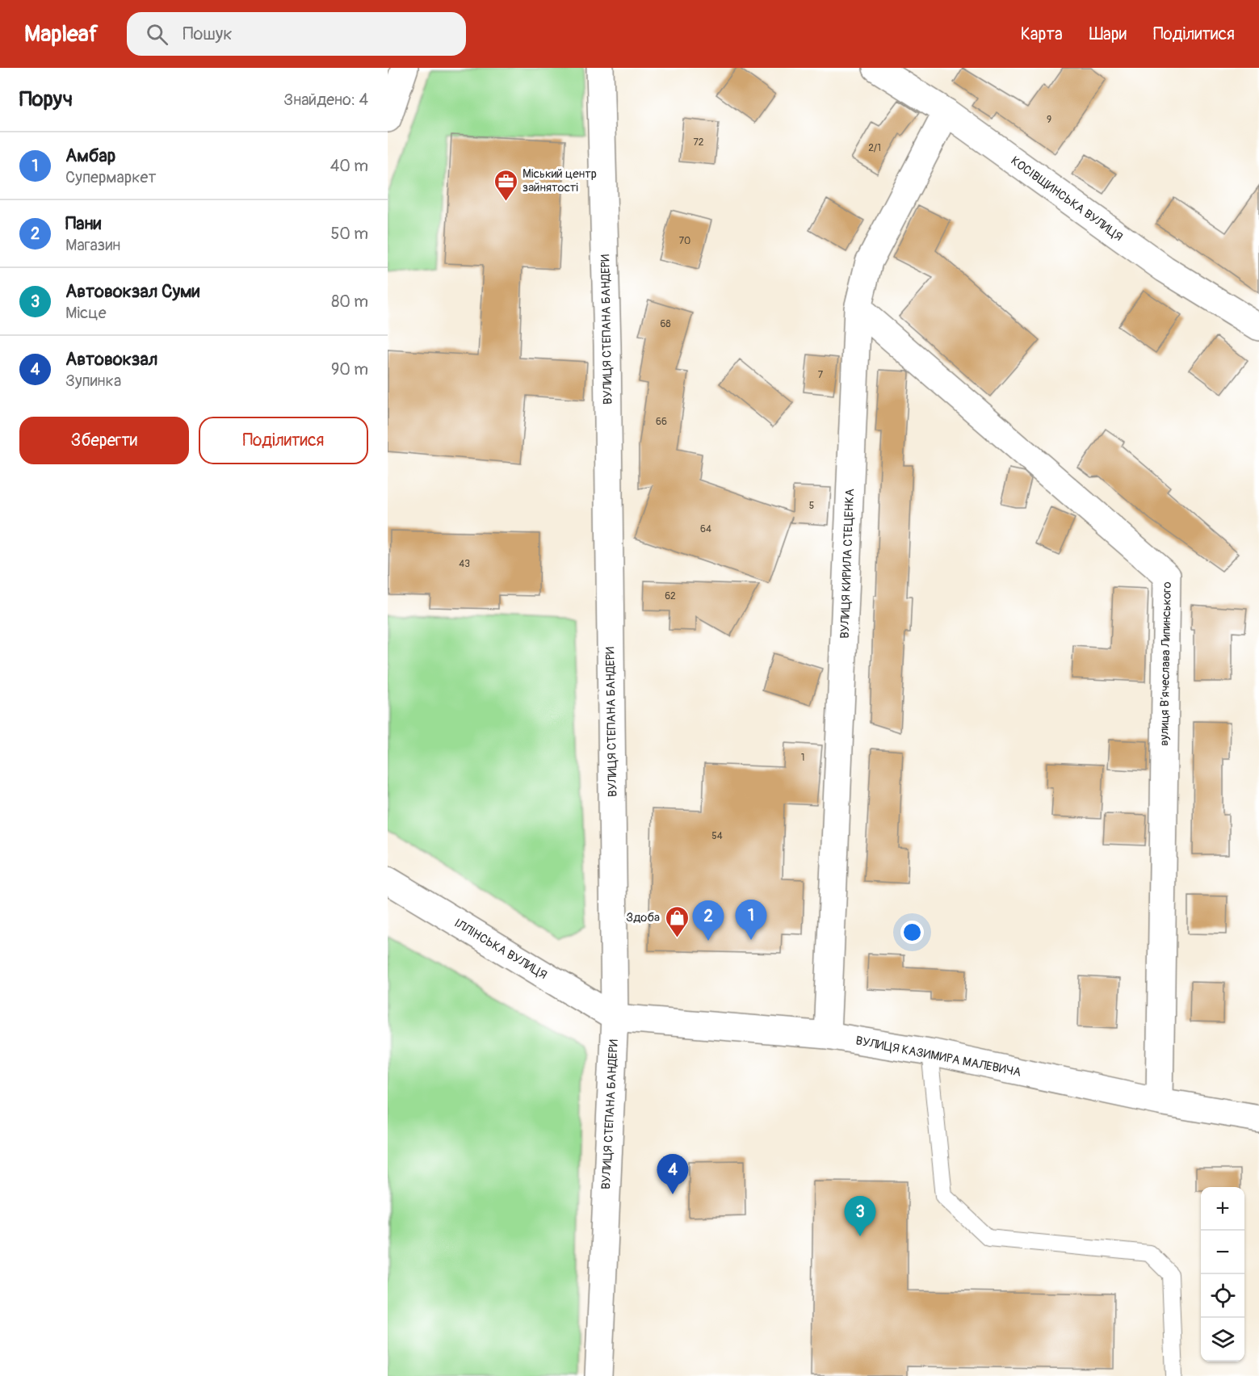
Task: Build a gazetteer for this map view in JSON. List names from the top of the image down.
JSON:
{
  "streets": {
    "street": [
      "КОСІВЩИНСЬКА ВУЛИЦЯ",
      "ВУЛИЦЯ СТЕПАНА БАНДЕРИ",
      "ВУЛИЦЯ КИРИЛА СТЕЦЕНКА",
      "вулиця Вʼячеслава Липинського",
      "ІЛЛІНСЬКА ВУЛИЦЯ",
      "ВУЛИЦЯ КАЗИМИРА МАЛЕВИЧА"
    ]
  },
  "crossings": [
    ["КОСІВЩИНСЬКА ВУЛИЦЯ", "ВУЛИЦЯ КИРИЛА СТЕЦЕНКА"],
    ["ВУЛИЦЯ СТЕПАНА БАНДЕРИ", "ІЛЛІНСЬКА ВУЛИЦЯ"],
    ["ВУЛИЦЯ СТЕПАНА БАНДЕРИ", "ВУЛИЦЯ КАЗИМИРА МАЛЕВИЧА"],
    ["ВУЛИЦЯ КИРИЛА СТЕЦЕНКА", "вулиця Вʼячеслава Липинського"],
    ["ВУЛИЦЯ КИРИЛА СТЕЦЕНКА", "ВУЛИЦЯ КАЗИМИРА МАЛЕВИЧА"],
    ["вулиця Вʼячеслава Липинського", "ВУЛИЦЯ КАЗИМИРА МАЛЕВИЧА"],
    ["ІЛЛІНСЬКА ВУЛИЦЯ", "ВУЛИЦЯ КАЗИМИРА МАЛЕВИЧА"]
  ],
  "places": {
    "office": ["Міський центр зайнятості"],
    "shop": ["Здоба"]
  },
  "house_numbers": [
    "9",
    "72",
    "2/1",
    "70",
    "68",
    "7",
    "66",
    "5",
    "64",
    "43",
    "62",
    "1",
    "54"
  ],
  "page": {
    "header": "Mapleaf",
    "search": "Пошук",
    "nav": ["Карта", "Шари", "Поділитися"],
    "heading": ["Поруч", "Знайдено: 4"],
    "list": [
      {
        "mark": "1",
        "name": "Амбар",
        "note": "Супермаркет",
        "value": "40 m"
      },
      {
        "mark": "2",
        "name": "Пани",
        "note": "Магазин",
        "value": "50 m"
      },
      {
        "mark": "3",
        "name": "Автовокзал Суми",
        "note": "Місце",
        "value": "80 m"
      },
      {
        "mark": "4",
        "name": "Автовокзал",
        "note": "Зупинка",
        "value": "90 m"
      }
    ],
    "buttons": ["Зберегти", "Поділитися"],
    "pins": [
      "1",
      "2",
      "4",
      "3"
    ],
    "map_buttons": ["+", "−"]
  }
}
